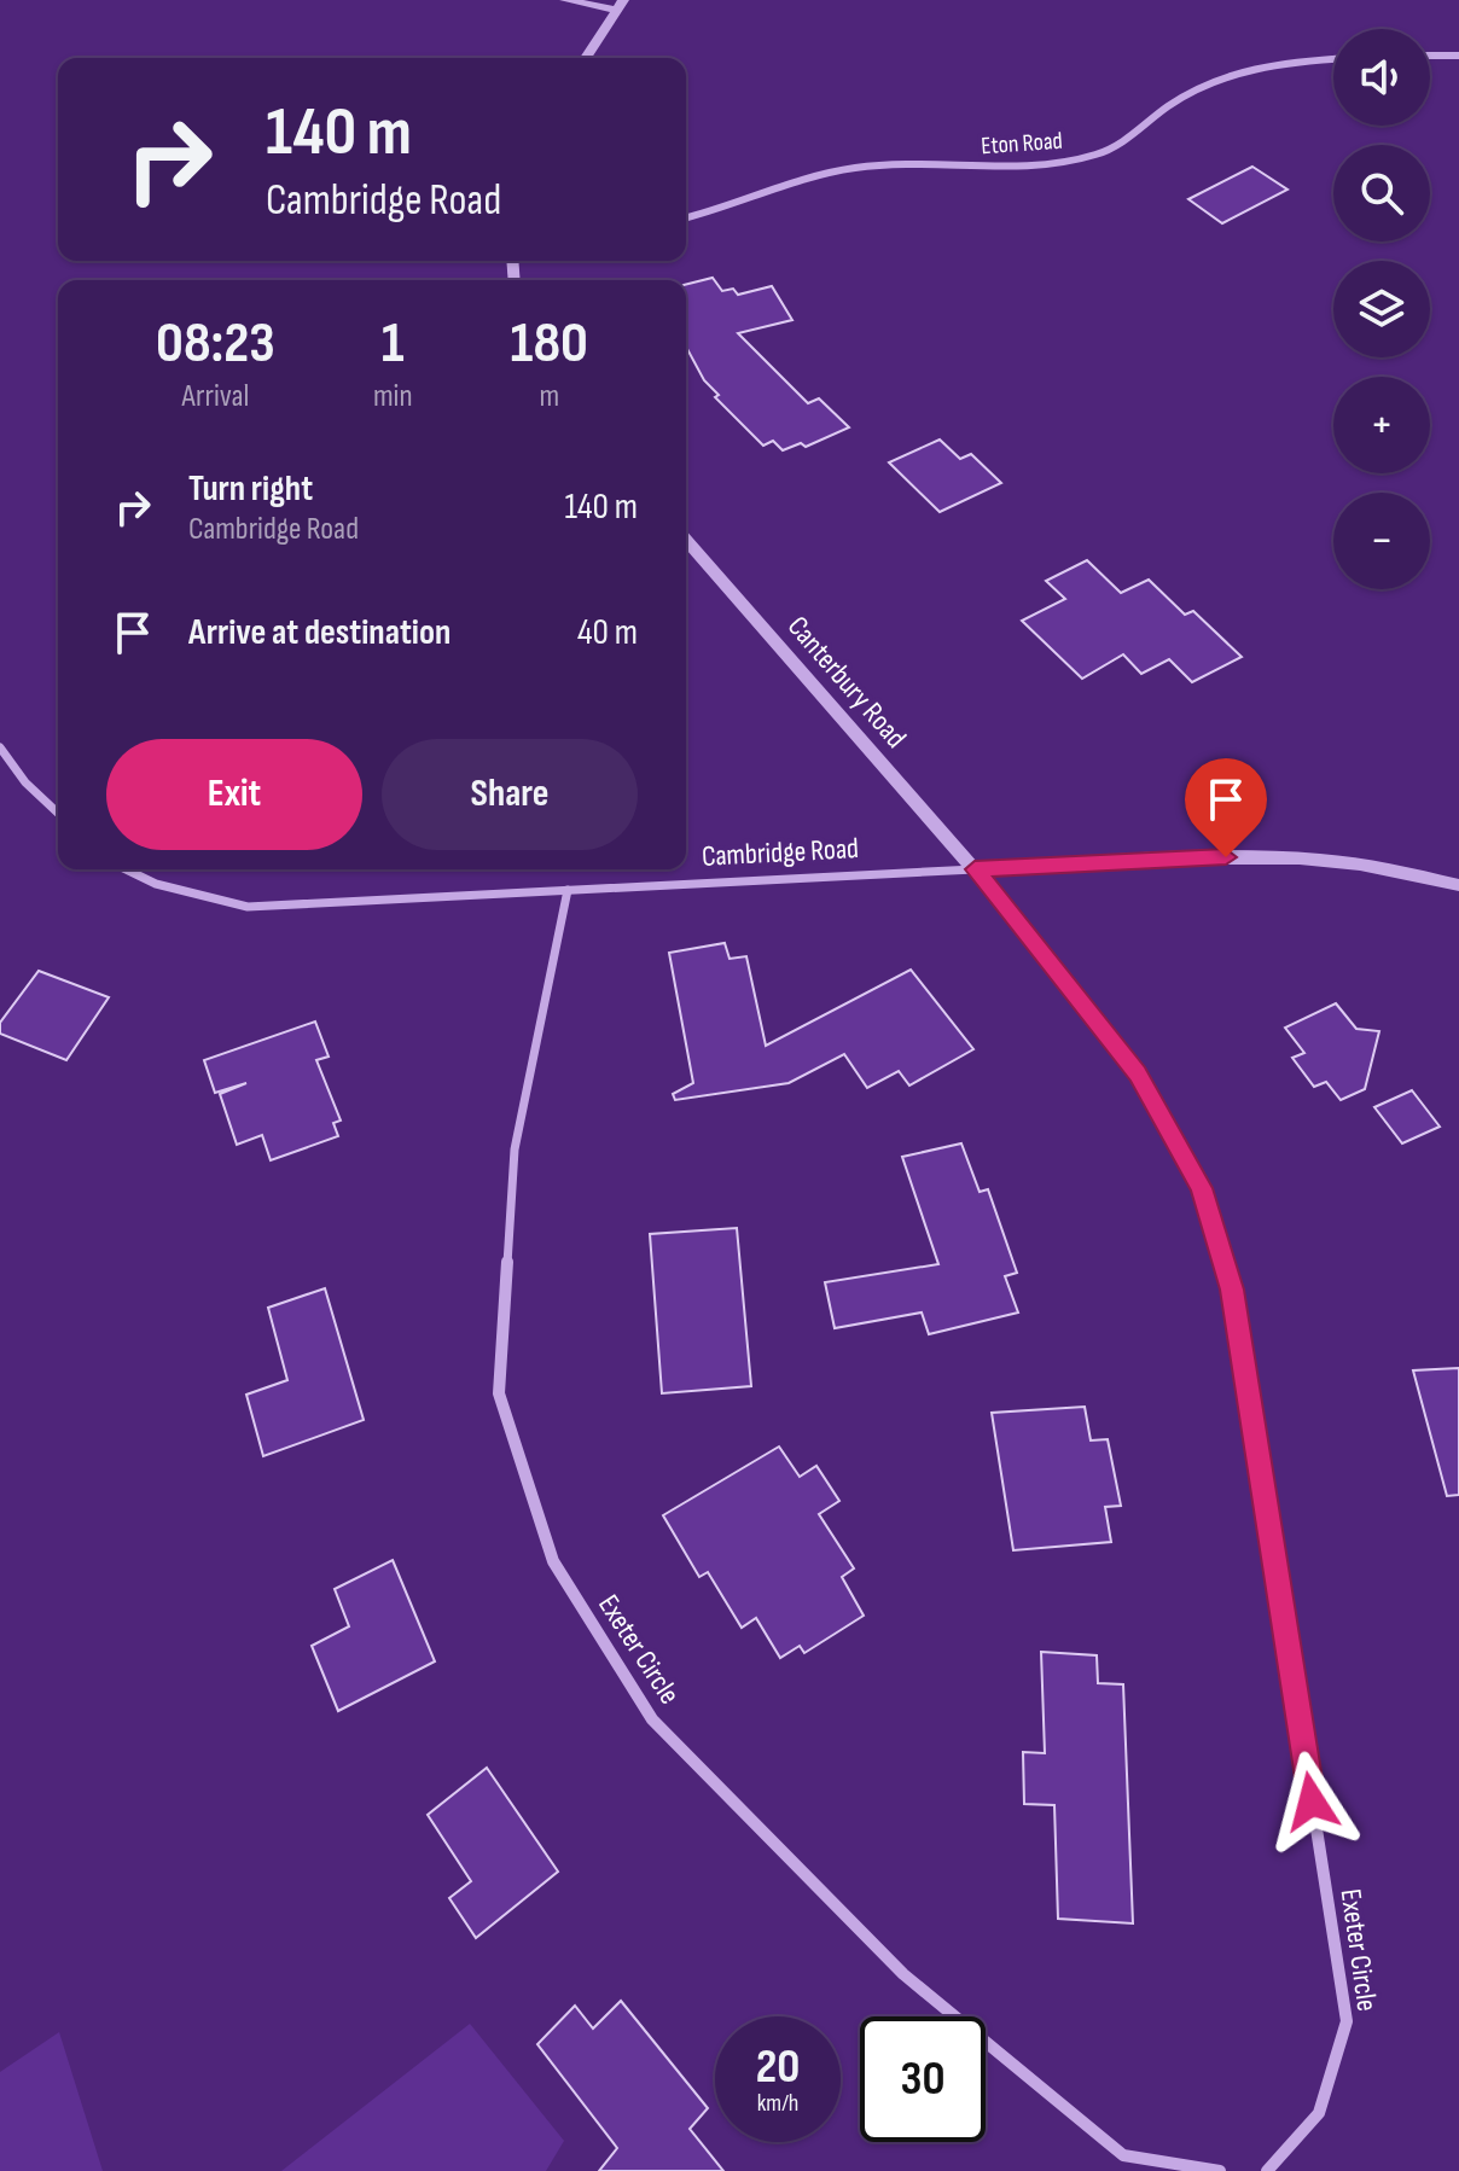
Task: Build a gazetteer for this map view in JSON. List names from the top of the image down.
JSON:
{
  "streets": {
    "street": [
      "Eton Road",
      "Canterbury Road",
      "Cambridge Road",
      "Exeter Circle"
    ]
  },
  "crossings": [
    ["Canterbury Road", "Cambridge Road"],
    ["Canterbury Road", "Exeter Circle"],
    ["Cambridge Road", "Exeter Circle"]
  ],
  "page": {
    "map_buttons": ["+", "−"],
    "turn": ["140 m", "Cambridge Road"],
    "eta": [
      "08:23",
      "Arrival",
      "1",
      "min",
      "180",
      "m"
    ],
    "list": [
      {
        "name": "Turn right",
        "note": "Cambridge Road",
        "value": "140 m"
      },
      {
        "name": "Arrive at destination",
        "value": "40 m"
      }
    ],
    "buttons": ["Exit", "Share"],
    "speed": "20 km/h",
    "limit": "30"
  }
}
